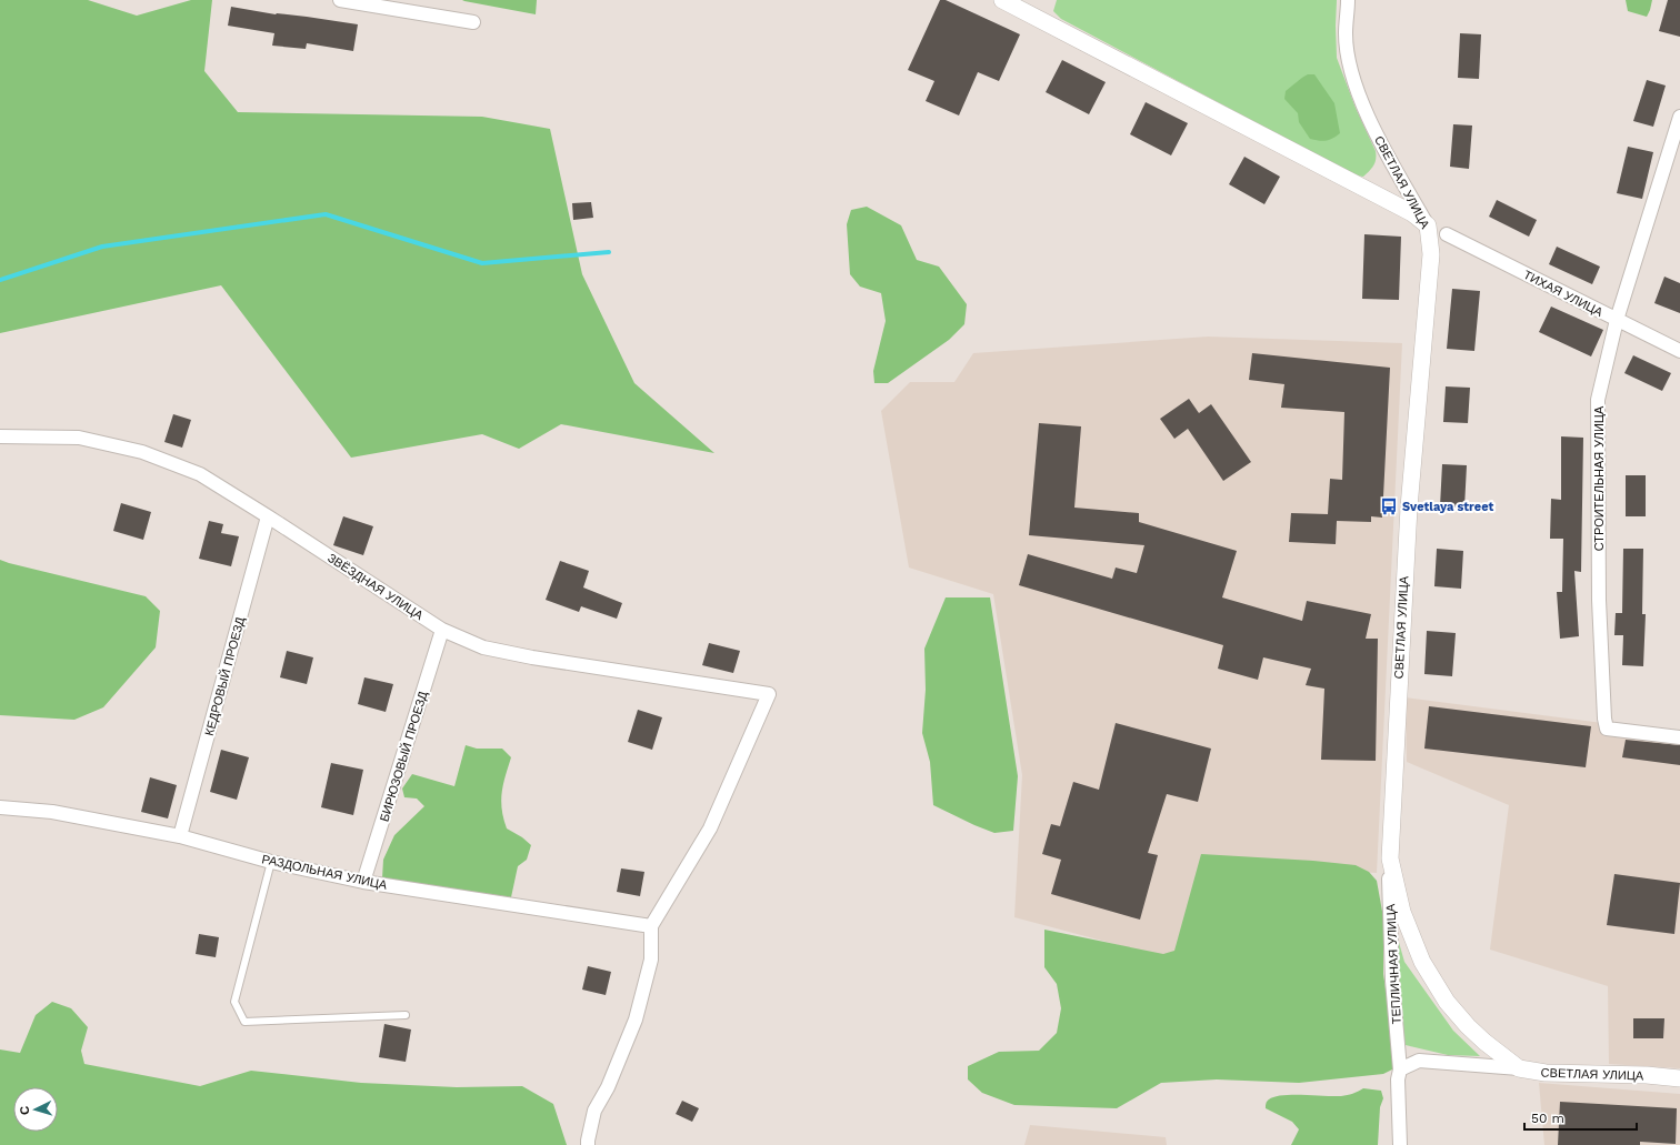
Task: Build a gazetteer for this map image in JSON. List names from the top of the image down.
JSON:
{
  "streets": {
    "street": [
      "СВЕТЛАЯ УЛИЦА",
      "ТИХАЯ УЛИЦА",
      "СТРОИТЕЛЬНАЯ УЛИЦА",
      "ЗВЁЗДНАЯ УЛИЦА",
      "КЕДРОВЫЙ ПРОЕЗД",
      "БИРЮЗОВЫЙ ПРОЕЗД",
      "РАЗДОЛЬНАЯ УЛИЦА",
      "ТЕПЛИЧНАЯ УЛИЦА"
    ]
  },
  "crossings": [
    ["СВЕТЛАЯ УЛИЦА", "ТЕПЛИЧНАЯ УЛИЦА"],
    ["ТИХАЯ УЛИЦА", "СТРОИТЕЛЬНАЯ УЛИЦА"],
    ["ЗВЁЗДНАЯ УЛИЦА", "КЕДРОВЫЙ ПРОЕЗД"],
    ["ЗВЁЗДНАЯ УЛИЦА", "БИРЮЗОВЫЙ ПРОЕЗД"],
    ["ЗВЁЗДНАЯ УЛИЦА", "РАЗДОЛЬНАЯ УЛИЦА"],
    ["КЕДРОВЫЙ ПРОЕЗД", "РАЗДОЛЬНАЯ УЛИЦА"],
    ["БИРЮЗОВЫЙ ПРОЕЗД", "РАЗДОЛЬНАЯ УЛИЦА"]
  ],
  "places": {
    "bus stop": ["Svetlaya street"]
  },
  "scale_bar": "50 m",
  "north": "left"
}
